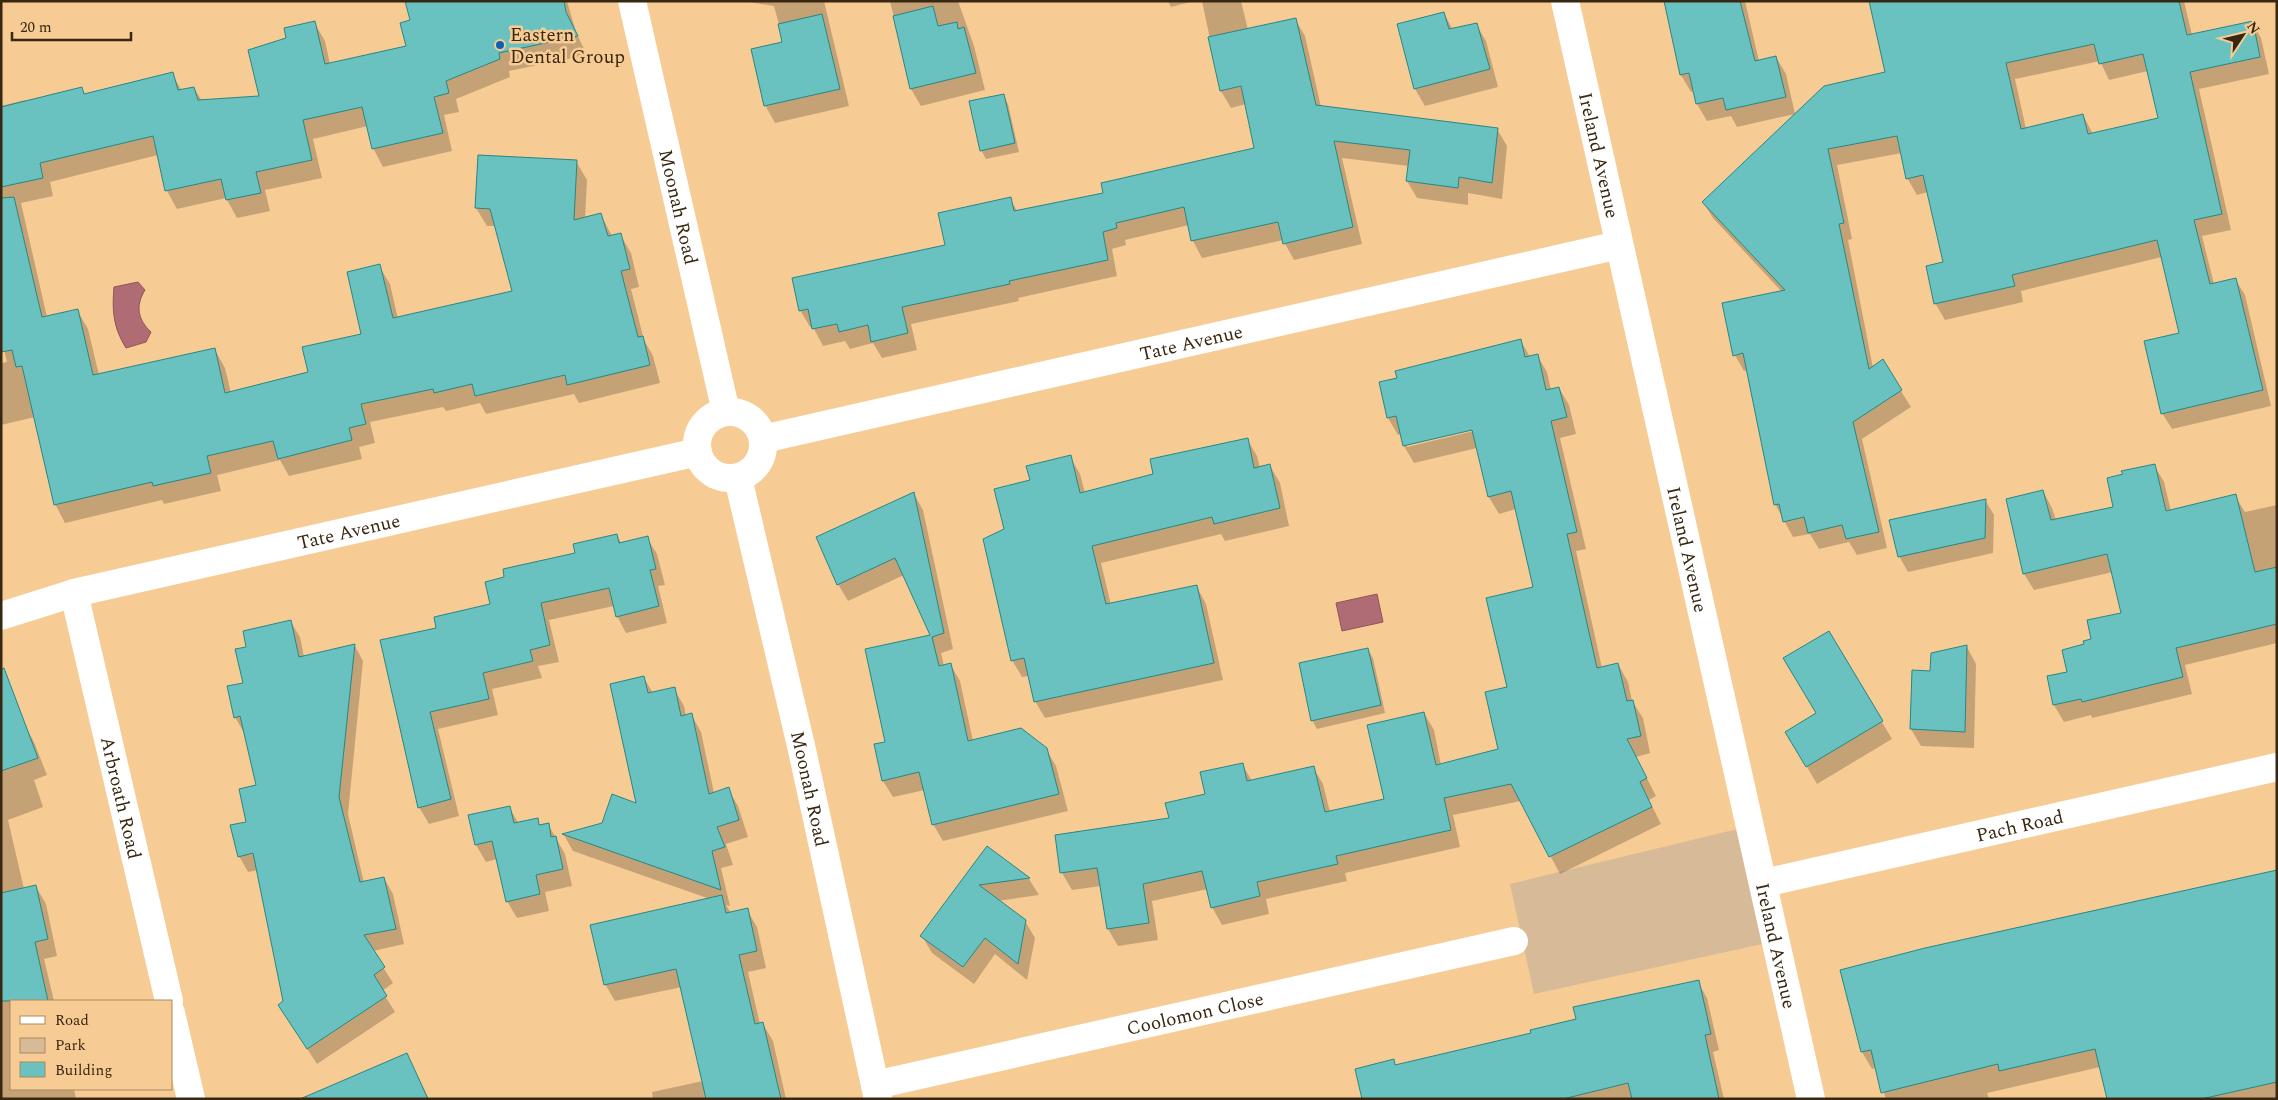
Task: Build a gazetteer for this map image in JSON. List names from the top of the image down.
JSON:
{
  "streets": {
    "street": [
      "Ireland Avenue",
      "Moonah Road",
      "Tate Avenue",
      "Arbroath Road",
      "Pach Road",
      "Coolomon Close"
    ]
  },
  "crossings": [
    ["Ireland Avenue", "Tate Avenue"],
    ["Ireland Avenue", "Pach Road"],
    ["Moonah Road", "Tate Avenue"],
    ["Moonah Road", "Coolomon Close"],
    ["Tate Avenue", "Arbroath Road"]
  ],
  "places": ["Eastern Dental Group"],
  "legend": ["Road", "Park", "Building"],
  "scale_bar": "20 m",
  "north": "top right"
}
